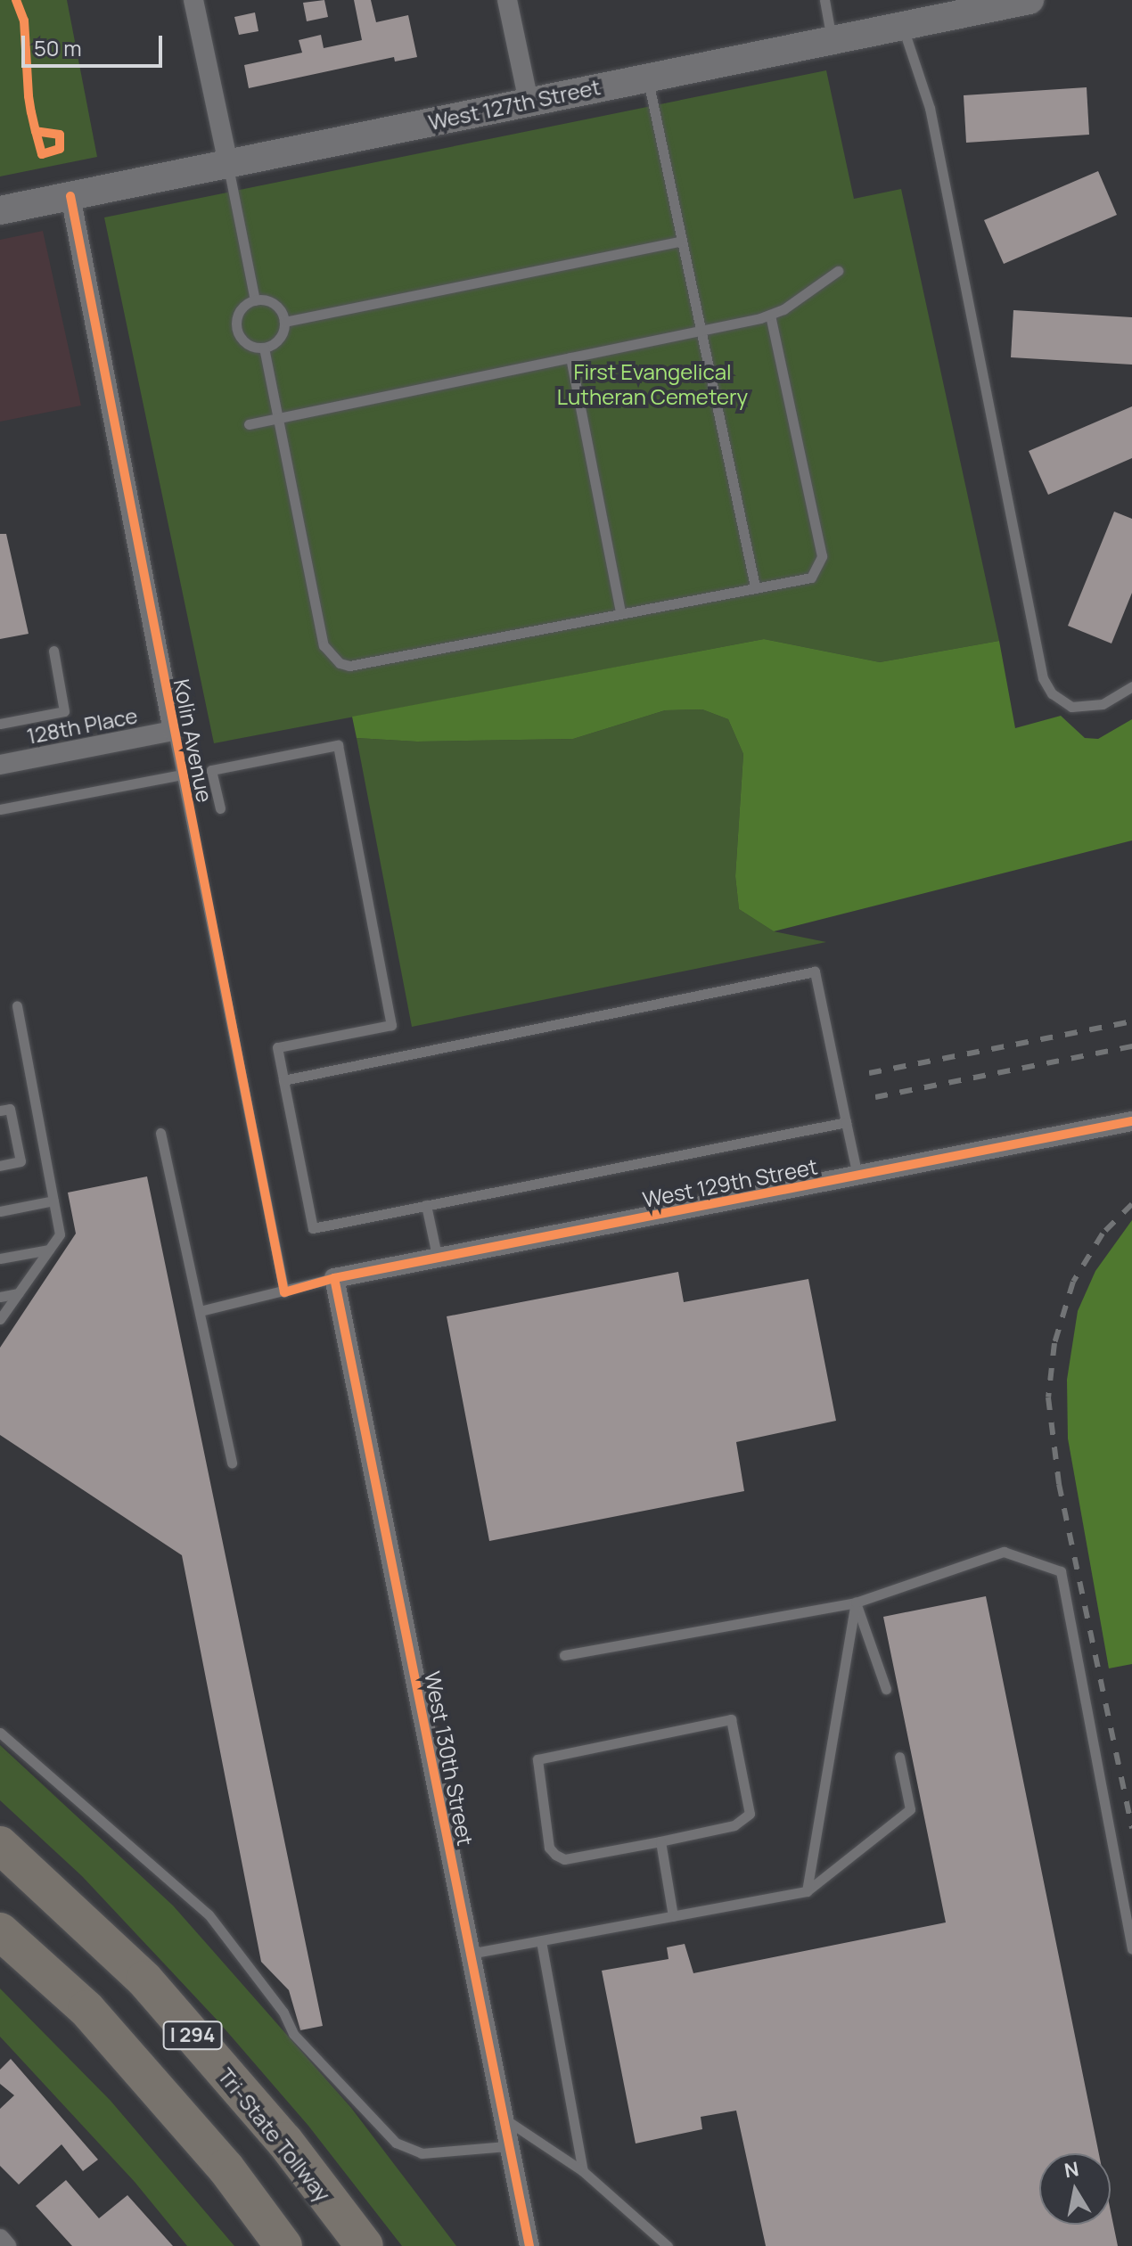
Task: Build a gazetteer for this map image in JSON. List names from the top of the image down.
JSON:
{
  "streets": {
    "highway": ["I 294", "Tri-State Tollway"],
    "main road": ["West 127th Street"],
    "street": [
      "128th Place",
      "Kolin Avenue",
      "West 129th Street",
      "West 130th Street"
    ]
  },
  "crossings": [
    ["West 127th Street", "Kolin Avenue"],
    ["128th Place", "Kolin Avenue"],
    ["West 129th Street", "West 130th Street"]
  ],
  "parks": ["First Evangelical Lutheran Cemetery"],
  "scale_bar": "50 m",
  "north": "top"
}
